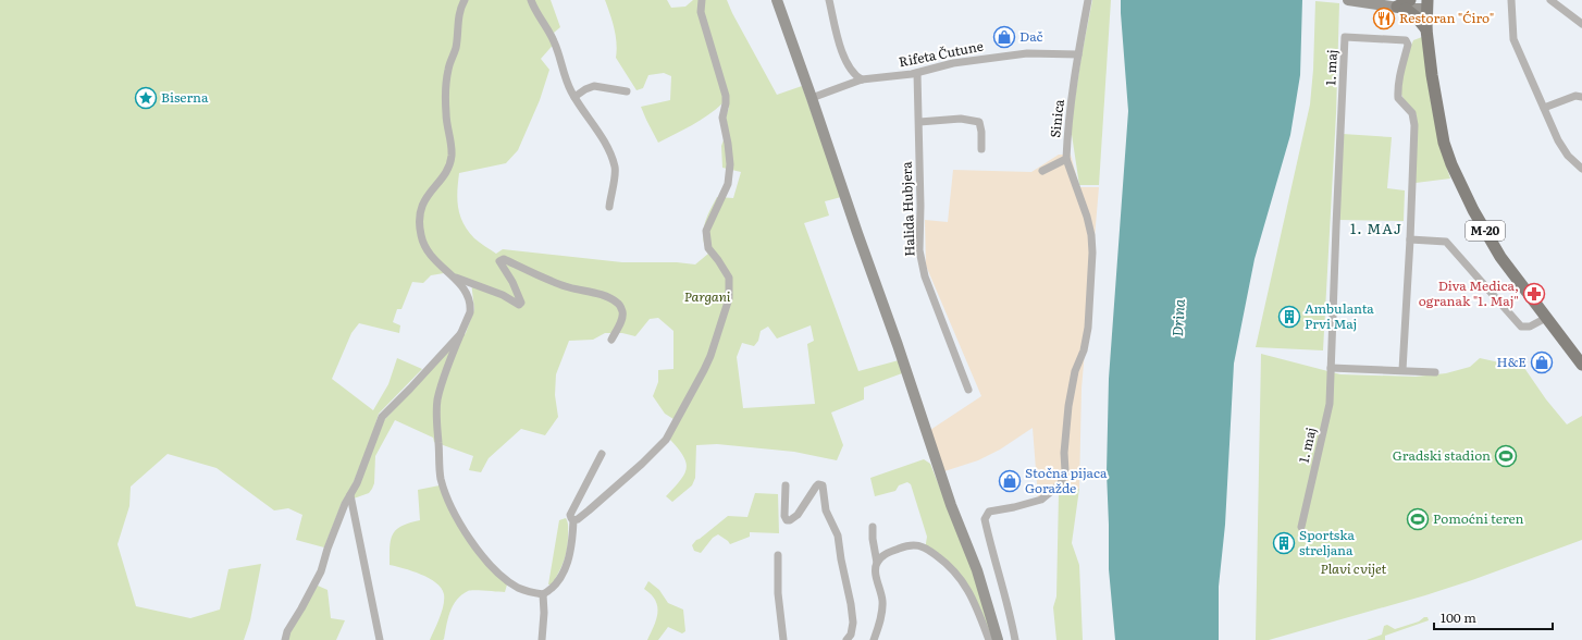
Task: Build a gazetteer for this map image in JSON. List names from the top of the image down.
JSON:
{
  "streets": {
    "main road": ["M-20"],
    "street": [
      "Rifeta Čutune",
      "1. maj",
      "Sinica",
      "Halida Hubjera"
    ]
  },
  "crossings": [
    ["Rifeta Čutune", "Sinica"],
    ["Rifeta Čutune", "Halida Hubjera"]
  ],
  "districts": ["1. MAJ"],
  "water": ["Drina"],
  "parks": ["Pargani", "Plavi cvijet"],
  "places": {
    "restaurant": ["Restoran \"Ćiro\""],
    "shop": ["Dač", "H&E", "Stočna pijaca Goražde"],
    "place": ["Biserna"],
    "pharmacy": ["Diva Medica, ogranak \"1. Maj\""],
    "building": ["Ambulanta Prvi Maj", "Sportska streljana"],
    "sports": ["Gradski stadion", "Pomoćni teren"]
  },
  "scale_bar": "100 m"
}
